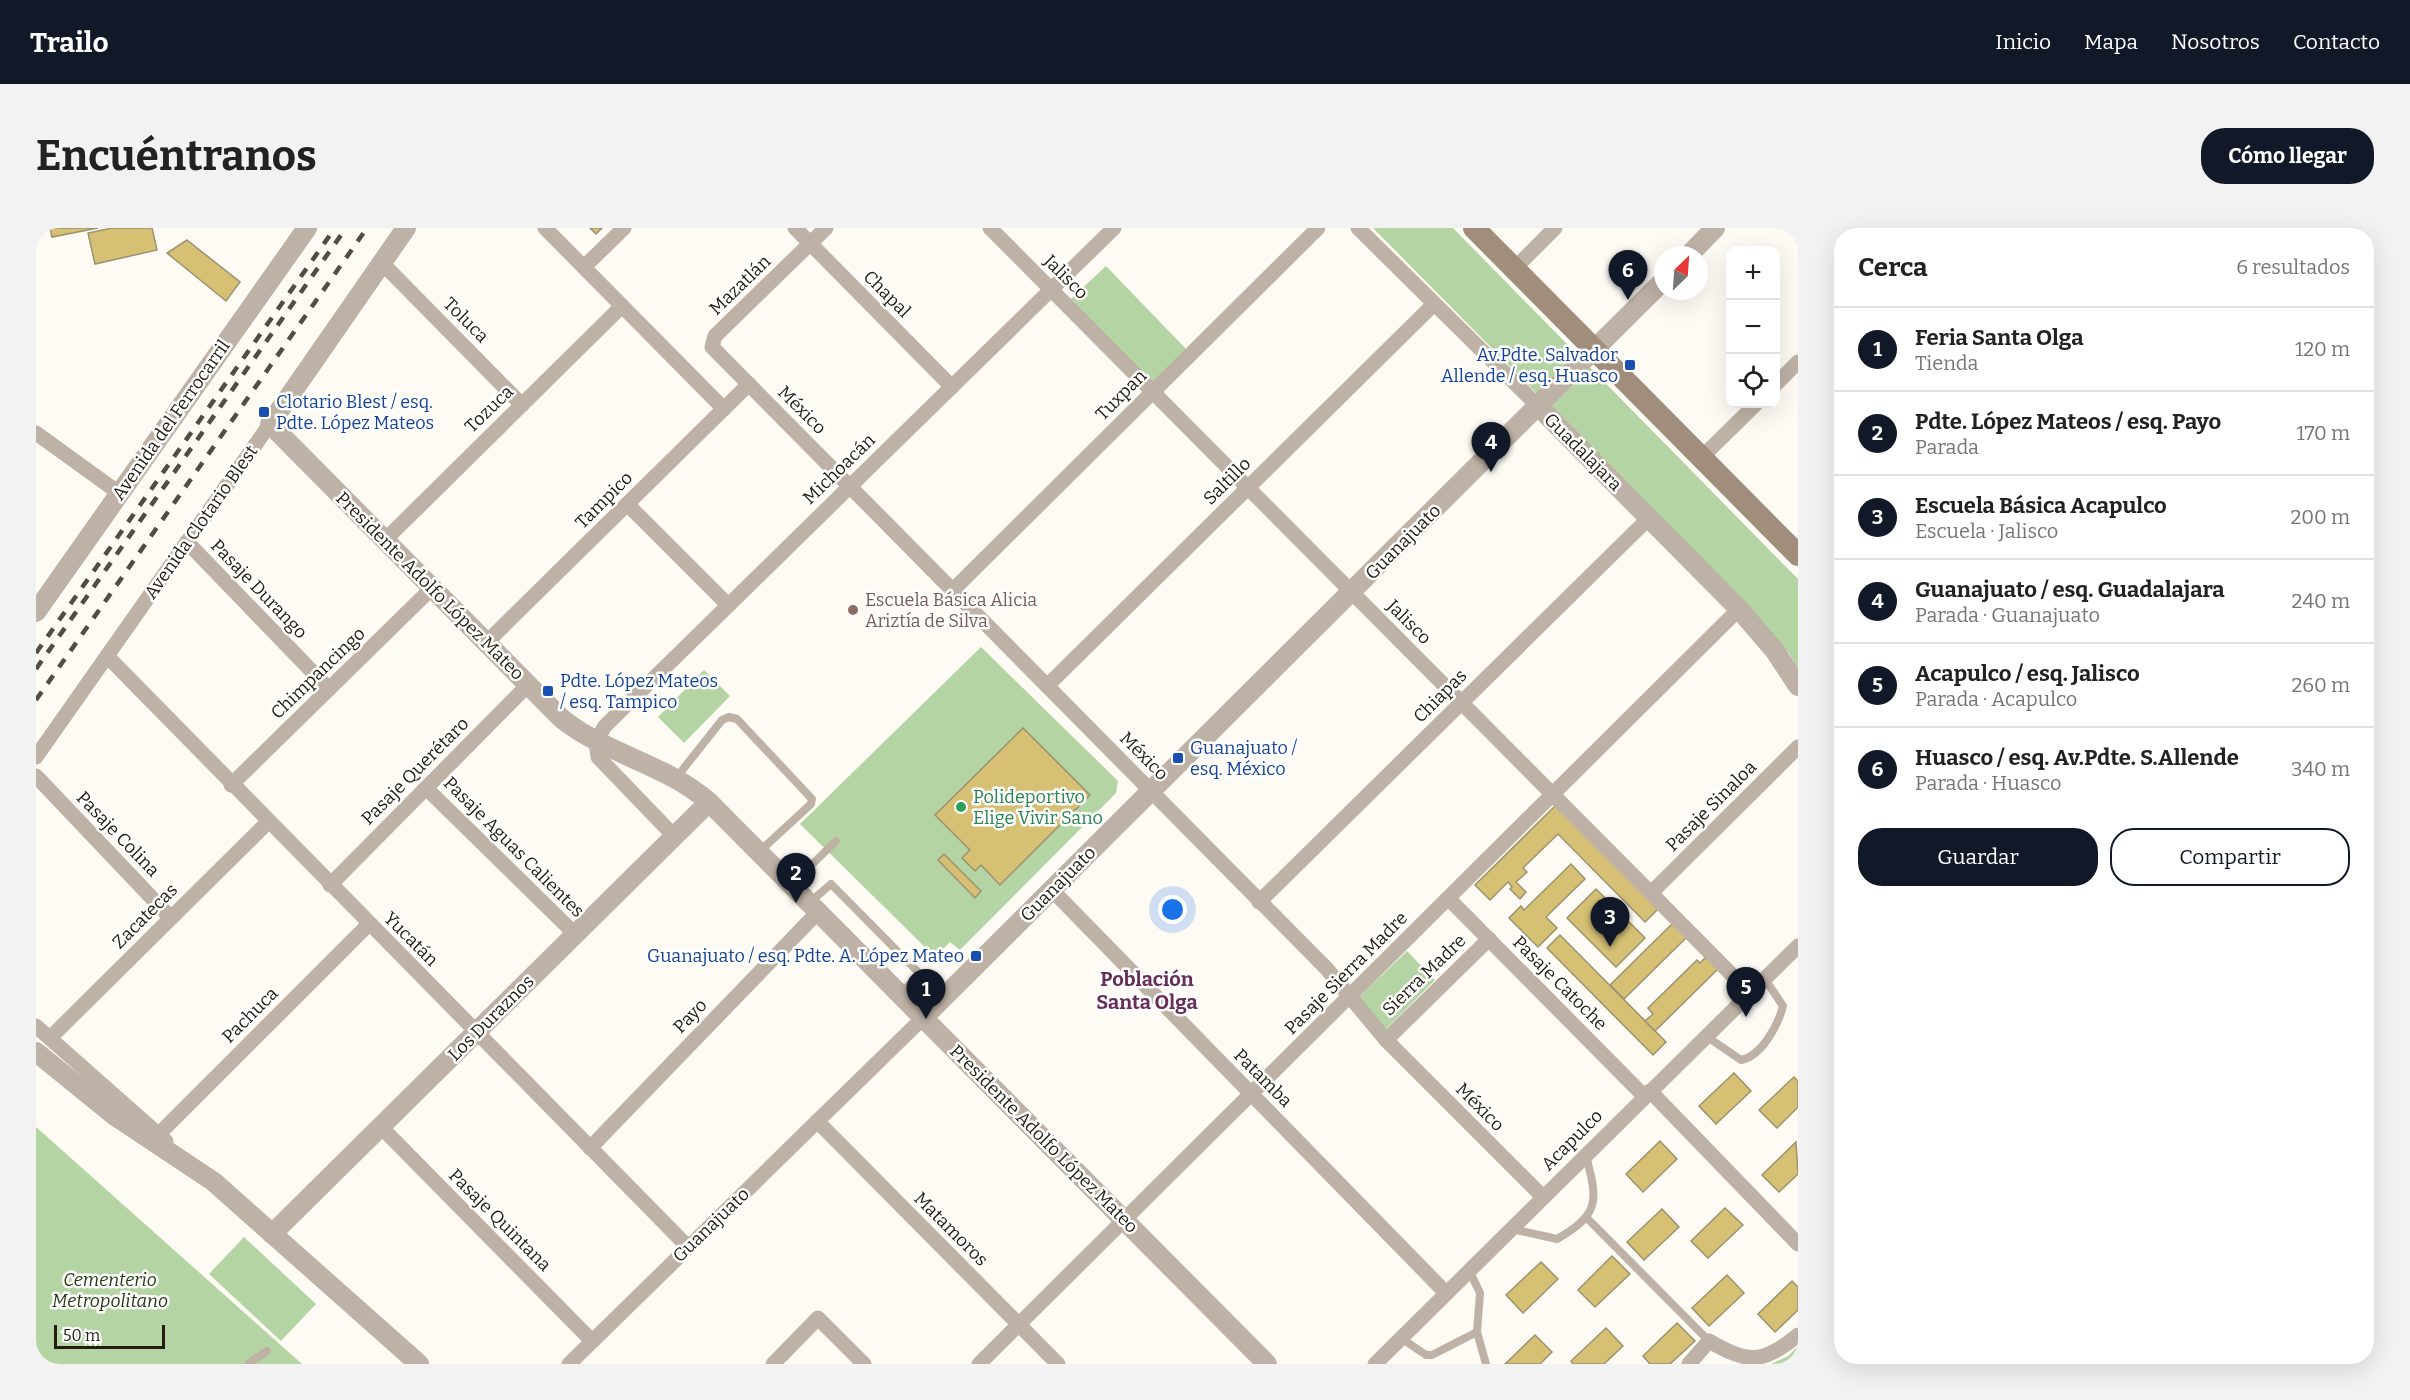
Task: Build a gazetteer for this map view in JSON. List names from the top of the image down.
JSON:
{
  "streets": {
    "street": [
      "Jalisco",
      "Mazatlán",
      "Chapal",
      "Toluca",
      "Tuxpan",
      "Tozuca",
      "México",
      "Avenida del Ferrocarril",
      "Guadalajara",
      "Michoacán",
      "Saltillo",
      "Tampico",
      "Avenida Clotario Blest",
      "Guanajuato",
      "Presidente Adolfo López Mateo",
      "Pasaje Durango",
      "Chimpancingo",
      "Chiapas",
      "Pasaje Querétaro",
      "Pasaje Sinaloa",
      "Pasaje Colina",
      "Pasaje Aguas Calientes",
      "Zacatecas",
      "Yucatán",
      "Pasaje Sierra Madre",
      "Sierra Madre",
      "Pasaje Catoche",
      "Pachuca",
      "Payo",
      "Los Duraznos",
      "Patamba",
      "Acapulco",
      "Pasaje Quintana",
      "Matamoros"
    ]
  },
  "crossings": [
    ["Jalisco", "Tuxpan"],
    ["Jalisco", "Michoacán"],
    ["Jalisco", "Saltillo"],
    ["Jalisco", "Guanajuato"],
    ["Jalisco", "Chiapas"],
    ["Jalisco", "Pasaje Sinaloa"],
    ["Jalisco", "Pasaje Sierra Madre"],
    ["Jalisco", "Acapulco"],
    ["Mazatlán", "Chapal"],
    ["Mazatlán", "México"],
    ["Chapal", "Michoacán"],
    ["Toluca", "Tozuca"],
    ["Toluca", "Avenida Clotario Blest"],
    ["Tuxpan", "México"],
    ["Tozuca", "Presidente Adolfo López Mateo"],
    ["México", "Michoacán"],
    ["México", "Saltillo"],
    ["México", "Tampico"],
    ["México", "Guanajuato"],
    ["México", "Chiapas"],
    ["México", "Pasaje Sierra Madre"],
    ["México", "Sierra Madre"],
    ["México", "Acapulco"],
    ["Guadalajara", "Saltillo"],
    ["Guadalajara", "Guanajuato"],
    ["Guadalajara", "Chiapas"],
    ["Guadalajara", "Pasaje Sierra Madre"],
    ["Michoacán", "Presidente Adolfo López Mateo"],
    ["Tampico", "Presidente Adolfo López Mateo"],
    ["Avenida Clotario Blest", "Presidente Adolfo López Mateo"],
    ["Avenida Clotario Blest", "Pasaje Durango"],
    ["Avenida Clotario Blest", "Yucatán"],
    ["Guanajuato", "Presidente Adolfo López Mateo"],
    ["Guanajuato", "Yucatán"],
    ["Guanajuato", "Patamba"],
    ["Guanajuato", "Pasaje Quintana"],
    ["Guanajuato", "Matamoros"],
    ["Presidente Adolfo López Mateo", "Chimpancingo"],
    ["Presidente Adolfo López Mateo", "Pasaje Querétaro"],
    ["Presidente Adolfo López Mateo", "Pasaje Sierra Madre"],
    ["Presidente Adolfo López Mateo", "Payo"],
    ["Presidente Adolfo López Mateo", "Los Duraznos"],
    ["Pasaje Durango", "Chimpancingo"],
    ["Chimpancingo", "Yucatán"],
    ["Pasaje Querétaro", "Pasaje Aguas Calientes"],
    ["Pasaje Querétaro", "Yucatán"],
    ["Pasaje Colina", "Zacatecas"],
    ["Pasaje Aguas Calientes", "Los Duraznos"],
    ["Zacatecas", "Yucatán"],
    ["Yucatán", "Pachuca"],
    ["Yucatán", "Payo"],
    ["Yucatán", "Los Duraznos"],
    ["Pasaje Sierra Madre", "Pasaje Catoche"],
    ["Pasaje Sierra Madre", "Patamba"],
    ["Pasaje Sierra Madre", "Matamoros"],
    ["Sierra Madre", "Pasaje Catoche"],
    ["Pasaje Catoche", "Acapulco"],
    ["Los Duraznos", "Pasaje Quintana"],
    ["Patamba", "Acapulco"]
  ],
  "districts": ["Población Santa Olga"],
  "parks": ["Cementerio Metropolitano"],
  "places": {
    "transit": [
      "Av.Pdte. Salvador Allende / esq. Huasco",
      "Clotario Blest / esq. Pdte. López Mateos",
      "Pdte. López Mateos / esq. Tampico",
      "Guanajuato / esq. México",
      "Guanajuato / esq. Pdte. A. López Mateo"
    ],
    "other": ["Escuela Básica Alicia Ariztía de Silva", "Polideportivo Elige Vivir Sano"]
  },
  "scale_bar": "50 m",
  "north": "top right",
  "page": {
    "header": "Trailo",
    "nav": [
      "Inicio",
      "Mapa",
      "Nosotros",
      "Contacto"
    ],
    "buttons": [
      "Cómo llegar",
      ["Guardar", "Compartir"]
    ],
    "title": "Encuéntranos",
    "heading": ["Cerca", "6 resultados"],
    "map_buttons": ["+", "−"],
    "pins": [
      "6",
      "4",
      "2",
      "3",
      "5",
      "1"
    ],
    "list": [
      {
        "mark": "1",
        "name": "Feria Santa Olga",
        "note": "Tienda",
        "value": "120 m"
      },
      {
        "mark": "2",
        "name": "Pdte. López Mateos / esq. Payo",
        "note": "Parada",
        "value": "170 m"
      },
      {
        "mark": "3",
        "name": "Escuela Básica Acapulco",
        "note": "Escuela · Jalisco",
        "value": "200 m"
      },
      {
        "mark": "4",
        "name": "Guanajuato / esq. Guadalajara",
        "note": "Parada · Guanajuato",
        "value": "240 m"
      },
      {
        "mark": "5",
        "name": "Acapulco / esq. Jalisco",
        "note": "Parada · Acapulco",
        "value": "260 m"
      },
      {
        "mark": "6",
        "name": "Huasco / esq. Av.Pdte. S.Allende",
        "note": "Parada · Huasco",
        "value": "340 m"
      }
    ],
    "scale": "50 m"
  }
}
